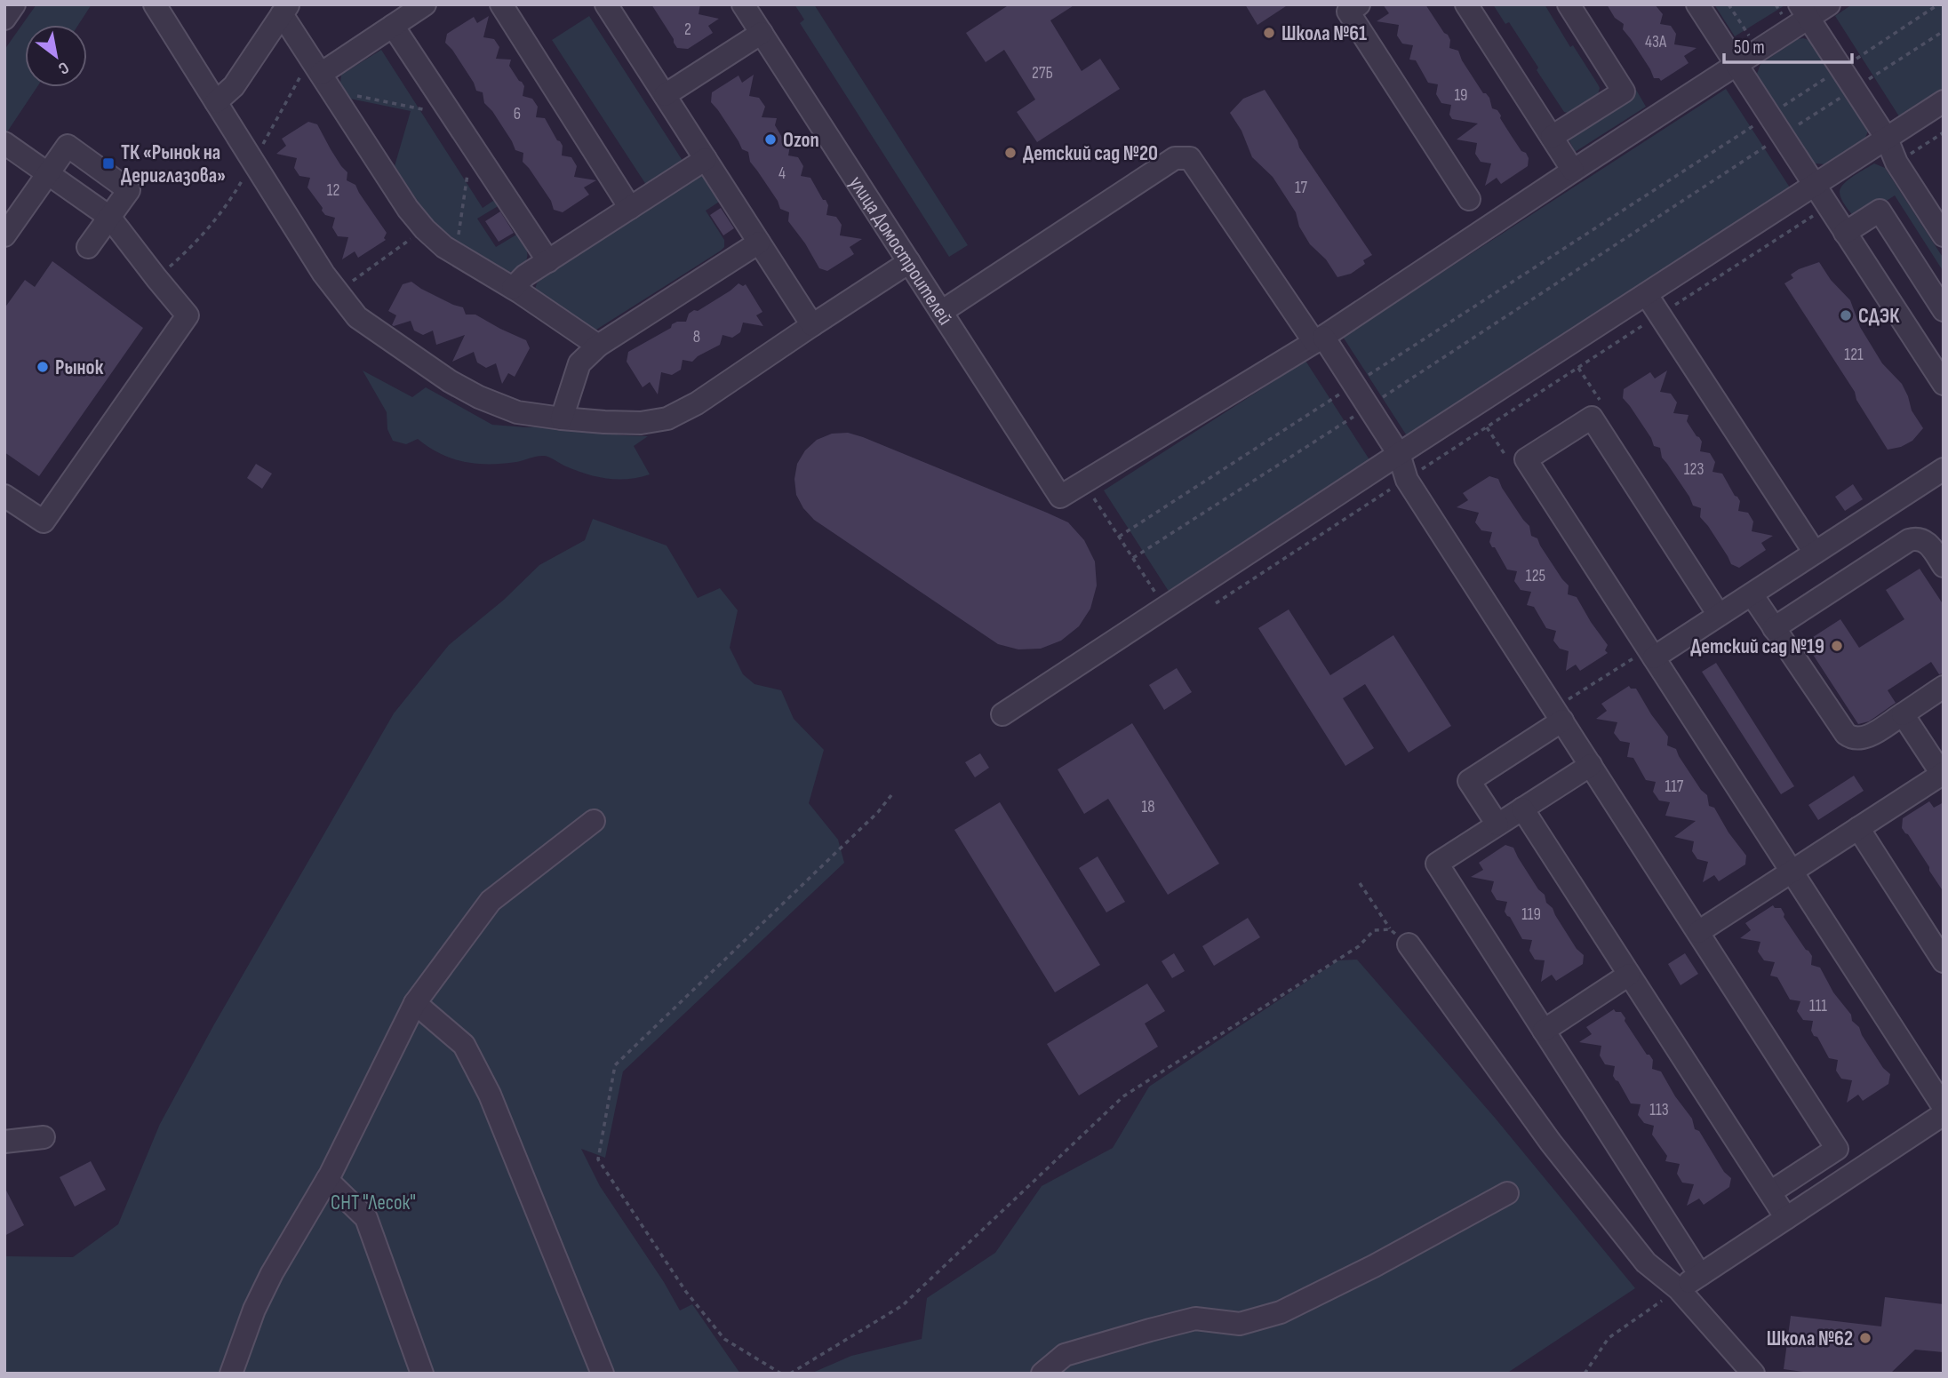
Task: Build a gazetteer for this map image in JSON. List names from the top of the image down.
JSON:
{
  "streets": {
    "street": ["улица Домостроителей"]
  },
  "parks": ["СНТ \"Лесок\""],
  "places": {
    "other": [
      "Школа №61",
      "Ozon",
      "Детский сад №20",
      "СДЭК",
      "Рынок",
      "Детский сад №19",
      "Школа №62"
    ],
    "transit": ["ТК «Рынок на Дериглазова»"]
  },
  "house_numbers": [
    "2",
    "43А",
    "27Б",
    "19",
    "6",
    "4",
    "17",
    "12",
    "8",
    "121",
    "123",
    "125",
    "117",
    "18",
    "119",
    "111",
    "113"
  ],
  "scale_bar": "50 m",
  "north": "bottom right"
}
